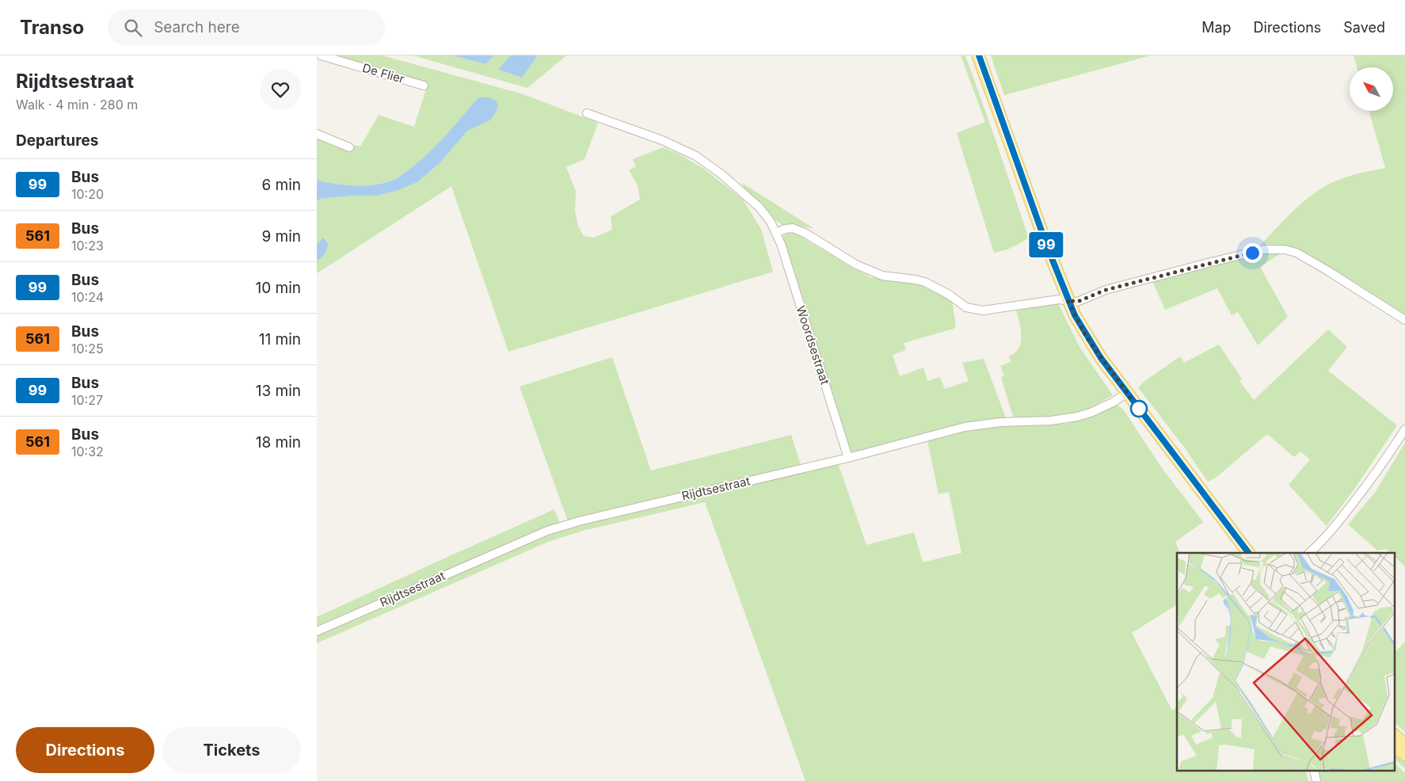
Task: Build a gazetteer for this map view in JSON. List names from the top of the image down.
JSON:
{
  "streets": {
    "street": ["De Flier", "Woordsestraat", "Rijdtsestraat"]
  },
  "crossings": [
    ["Woordsestraat", "Rijdtsestraat"]
  ],
  "lines": ["bus line 99"],
  "north": "top left",
  "page": {
    "header": "Transo",
    "search": "Search here",
    "nav": ["Map", "Directions", "Saved"],
    "heading": [
      ["Rijdtsestraat", "Walk · 4 min · 280 m"],
      "Departures"
    ],
    "on_map": "99",
    "list": [
      {
        "mark": "99",
        "name": "Bus",
        "note": "10:20",
        "value": "6 min"
      },
      {
        "mark": "561",
        "name": "Bus",
        "note": "10:23",
        "value": "9 min"
      },
      {
        "mark": "99",
        "name": "Bus",
        "note": "10:24",
        "value": "10 min"
      },
      {
        "mark": "561",
        "name": "Bus",
        "note": "10:25",
        "value": "11 min"
      },
      {
        "mark": "99",
        "name": "Bus",
        "note": "10:27",
        "value": "13 min"
      },
      {
        "mark": "561",
        "name": "Bus",
        "note": "10:32",
        "value": "18 min"
      }
    ],
    "buttons": ["Directions", "Tickets"]
  }
}
